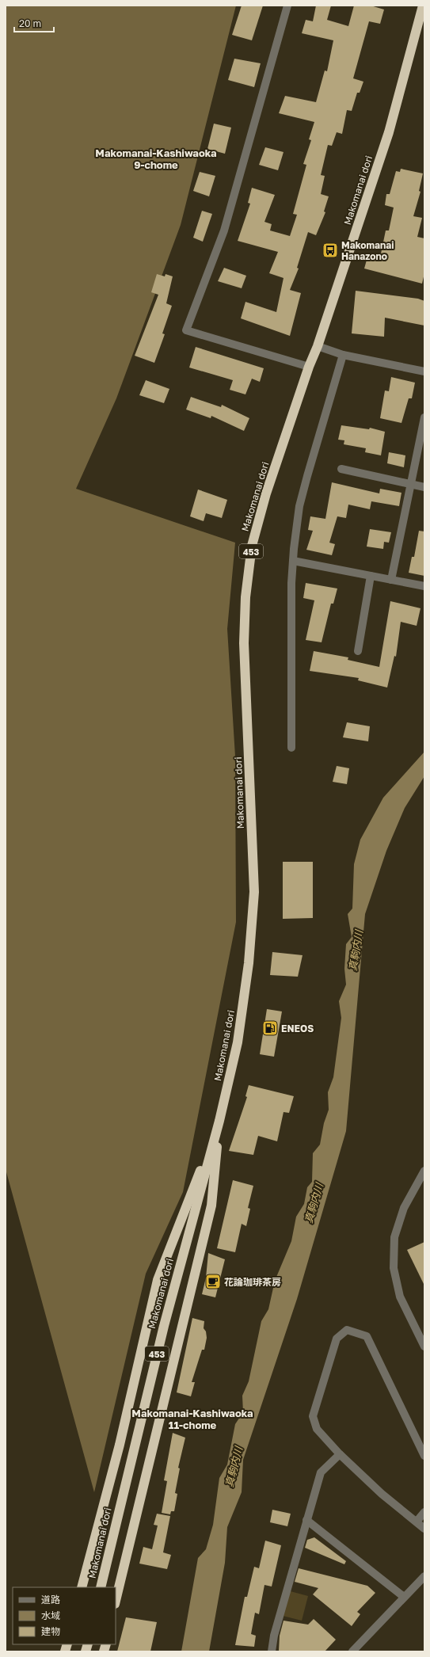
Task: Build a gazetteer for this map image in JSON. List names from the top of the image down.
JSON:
{
  "streets": {
    "highway": ["Makomanai dori", "453"]
  },
  "districts": ["Makomanai-Kashiwaoka 9-chome", "Makomanai-Kashiwaoka 11-chome"],
  "water": ["真駒内川"],
  "places": {
    "bus stop": ["Makomanai Hanazono"],
    "fuel station": ["ENEOS"],
    "cafe": ["花論珈琲茶房"]
  },
  "legend": ["道路", "水域", "建物"],
  "scale_bar": "20 m"
}
